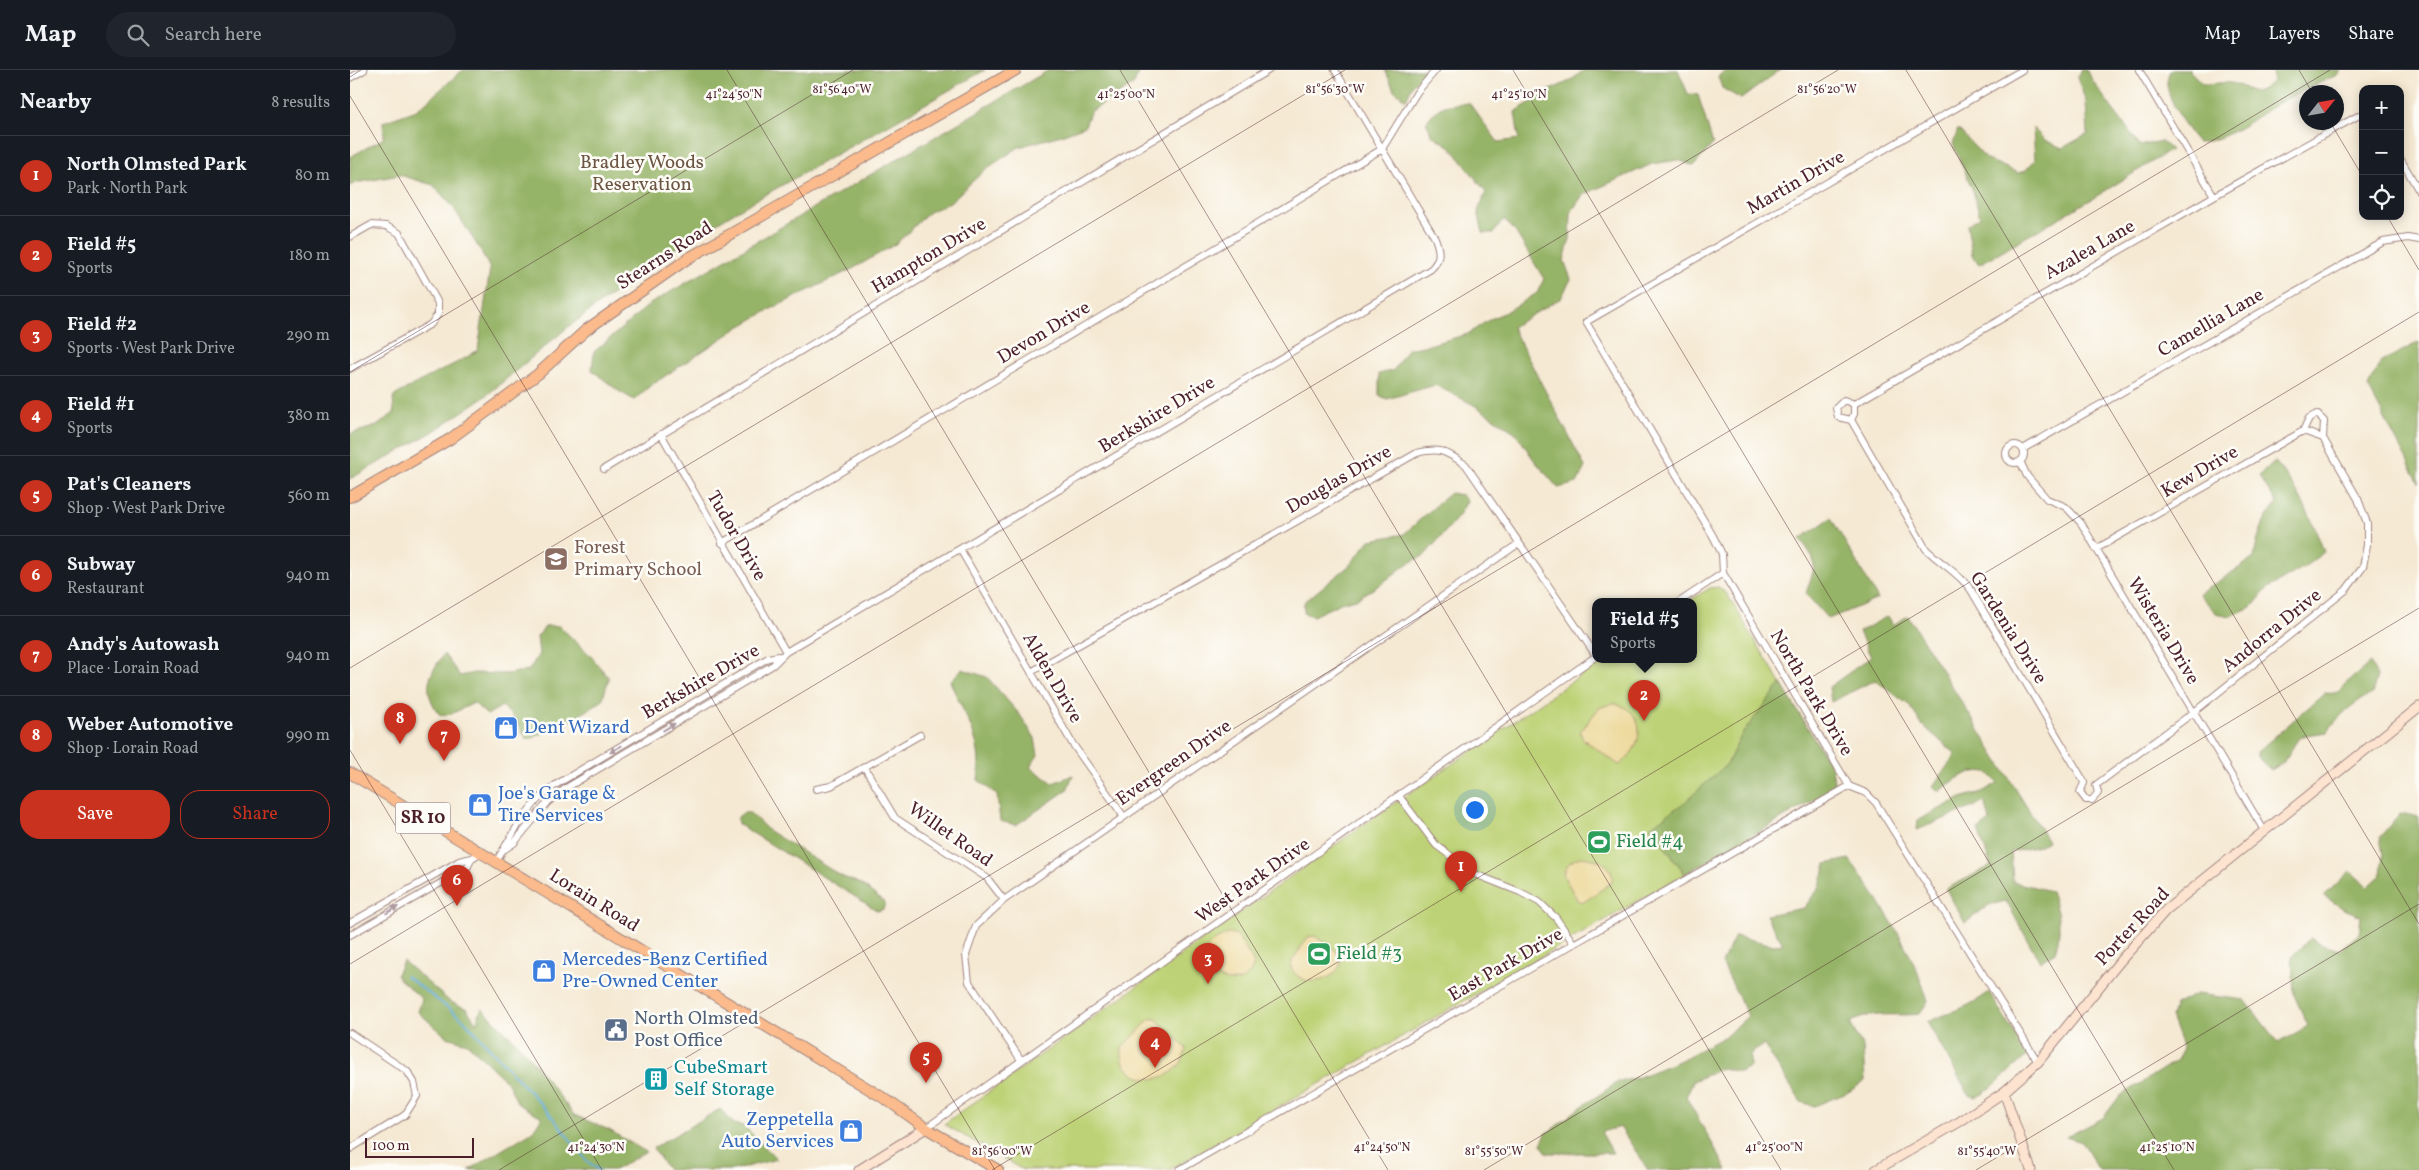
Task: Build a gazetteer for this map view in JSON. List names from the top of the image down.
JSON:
{
  "streets": {
    "main road": [
      "Stearns Road",
      "SR 10",
      "Lorain Road",
      "Porter Road"
    ],
    "street": [
      "Martin Drive",
      "Azalea Lane",
      "Hampton Drive",
      "Camellia Lane",
      "Devon Drive",
      "Berkshire Drive",
      "Kew Drive",
      "Douglas Drive",
      "Tudor Drive",
      "Gardenia Drive",
      "Wisteria Drive",
      "Andorra Drive",
      "Alden Drive",
      "North Park Drive",
      "Evergreen Drive",
      "Willet Road",
      "West Park Drive",
      "East Park Drive"
    ]
  },
  "crossings": [
    ["Martin Drive", "North Park Drive"],
    ["Azalea Lane", "Gardenia Drive"],
    ["Hampton Drive", "Tudor Drive"],
    ["Camellia Lane", "Wisteria Drive"],
    ["Devon Drive", "Berkshire Drive"],
    ["Devon Drive", "Tudor Drive"],
    ["Berkshire Drive", "Tudor Drive"],
    ["Berkshire Drive", "Alden Drive"],
    ["Berkshire Drive", "Lorain Road"],
    ["Kew Drive", "Wisteria Drive"],
    ["Kew Drive", "Andorra Drive"],
    ["Douglas Drive", "Alden Drive"],
    ["Douglas Drive", "Evergreen Drive"],
    ["Gardenia Drive", "Andorra Drive"],
    ["Wisteria Drive", "Andorra Drive"],
    ["Wisteria Drive", "Porter Road"],
    ["Alden Drive", "Evergreen Drive"],
    ["North Park Drive", "Porter Road"],
    ["North Park Drive", "East Park Drive"],
    ["Evergreen Drive", "Willet Road"],
    ["Evergreen Drive", "West Park Drive"],
    ["West Park Drive", "Lorain Road"]
  ],
  "parks": ["Bradley Woods Reservation"],
  "places": {
    "school or university": ["Forest Primary School"],
    "shop": [
      "Dent Wizard",
      "Joe's Garage & Tire Services",
      "Mercedes-Benz Certified Pre-Owned Center",
      "Zeppetella Auto Services"
    ],
    "sports": ["Field #4", "Field #3"],
    "public building": ["North Olmsted Post Office"],
    "building": ["CubeSmart Self Storage"]
  },
  "scale_bar": "100 m",
  "north": "top right",
  "page": {
    "header": "Map",
    "search": "Search here",
    "nav": ["Map", "Layers", "Share"],
    "heading": ["Nearby", "8 results"],
    "map_buttons": ["+", "−"],
    "list": [
      {
        "mark": "1",
        "name": "North Olmsted Park",
        "note": "Park · North Park",
        "value": "80 m"
      },
      {
        "mark": "2",
        "name": "Field #5",
        "note": "Sports",
        "value": "180 m"
      },
      {
        "mark": "3",
        "name": "Field #2",
        "note": "Sports · West Park Drive",
        "value": "290 m"
      },
      {
        "mark": "4",
        "name": "Field #1",
        "note": "Sports",
        "value": "380 m"
      },
      {
        "mark": "5",
        "name": "Pat's Cleaners",
        "note": "Shop · West Park Drive",
        "value": "560 m"
      },
      {
        "mark": "6",
        "name": "Subway",
        "note": "Restaurant",
        "value": "940 m"
      },
      {
        "mark": "7",
        "name": "Andy's Autowash",
        "note": "Place · Lorain Road",
        "value": "940 m"
      },
      {
        "mark": "8",
        "name": "Weber Automotive",
        "note": "Shop · Lorain Road",
        "value": "990 m"
      }
    ],
    "popup": ["Field #5", "Sports"],
    "pins": [
      "2",
      "8",
      "7",
      "1",
      "6",
      "3",
      "4",
      "5"
    ],
    "buttons": ["Save", "Share"],
    "scale": "100 m"
  },
  "coordinates": [
    "81°56'40\"W",
    "81°56'30\"W",
    "81°56'20\"W",
    "41°24'50\"N",
    "41°25'00\"N",
    "41°25'10\"N",
    "41°24'30\"N",
    "81°56'00\"W",
    "81°55'50\"W",
    "81°55'40\"W"
  ]
}
